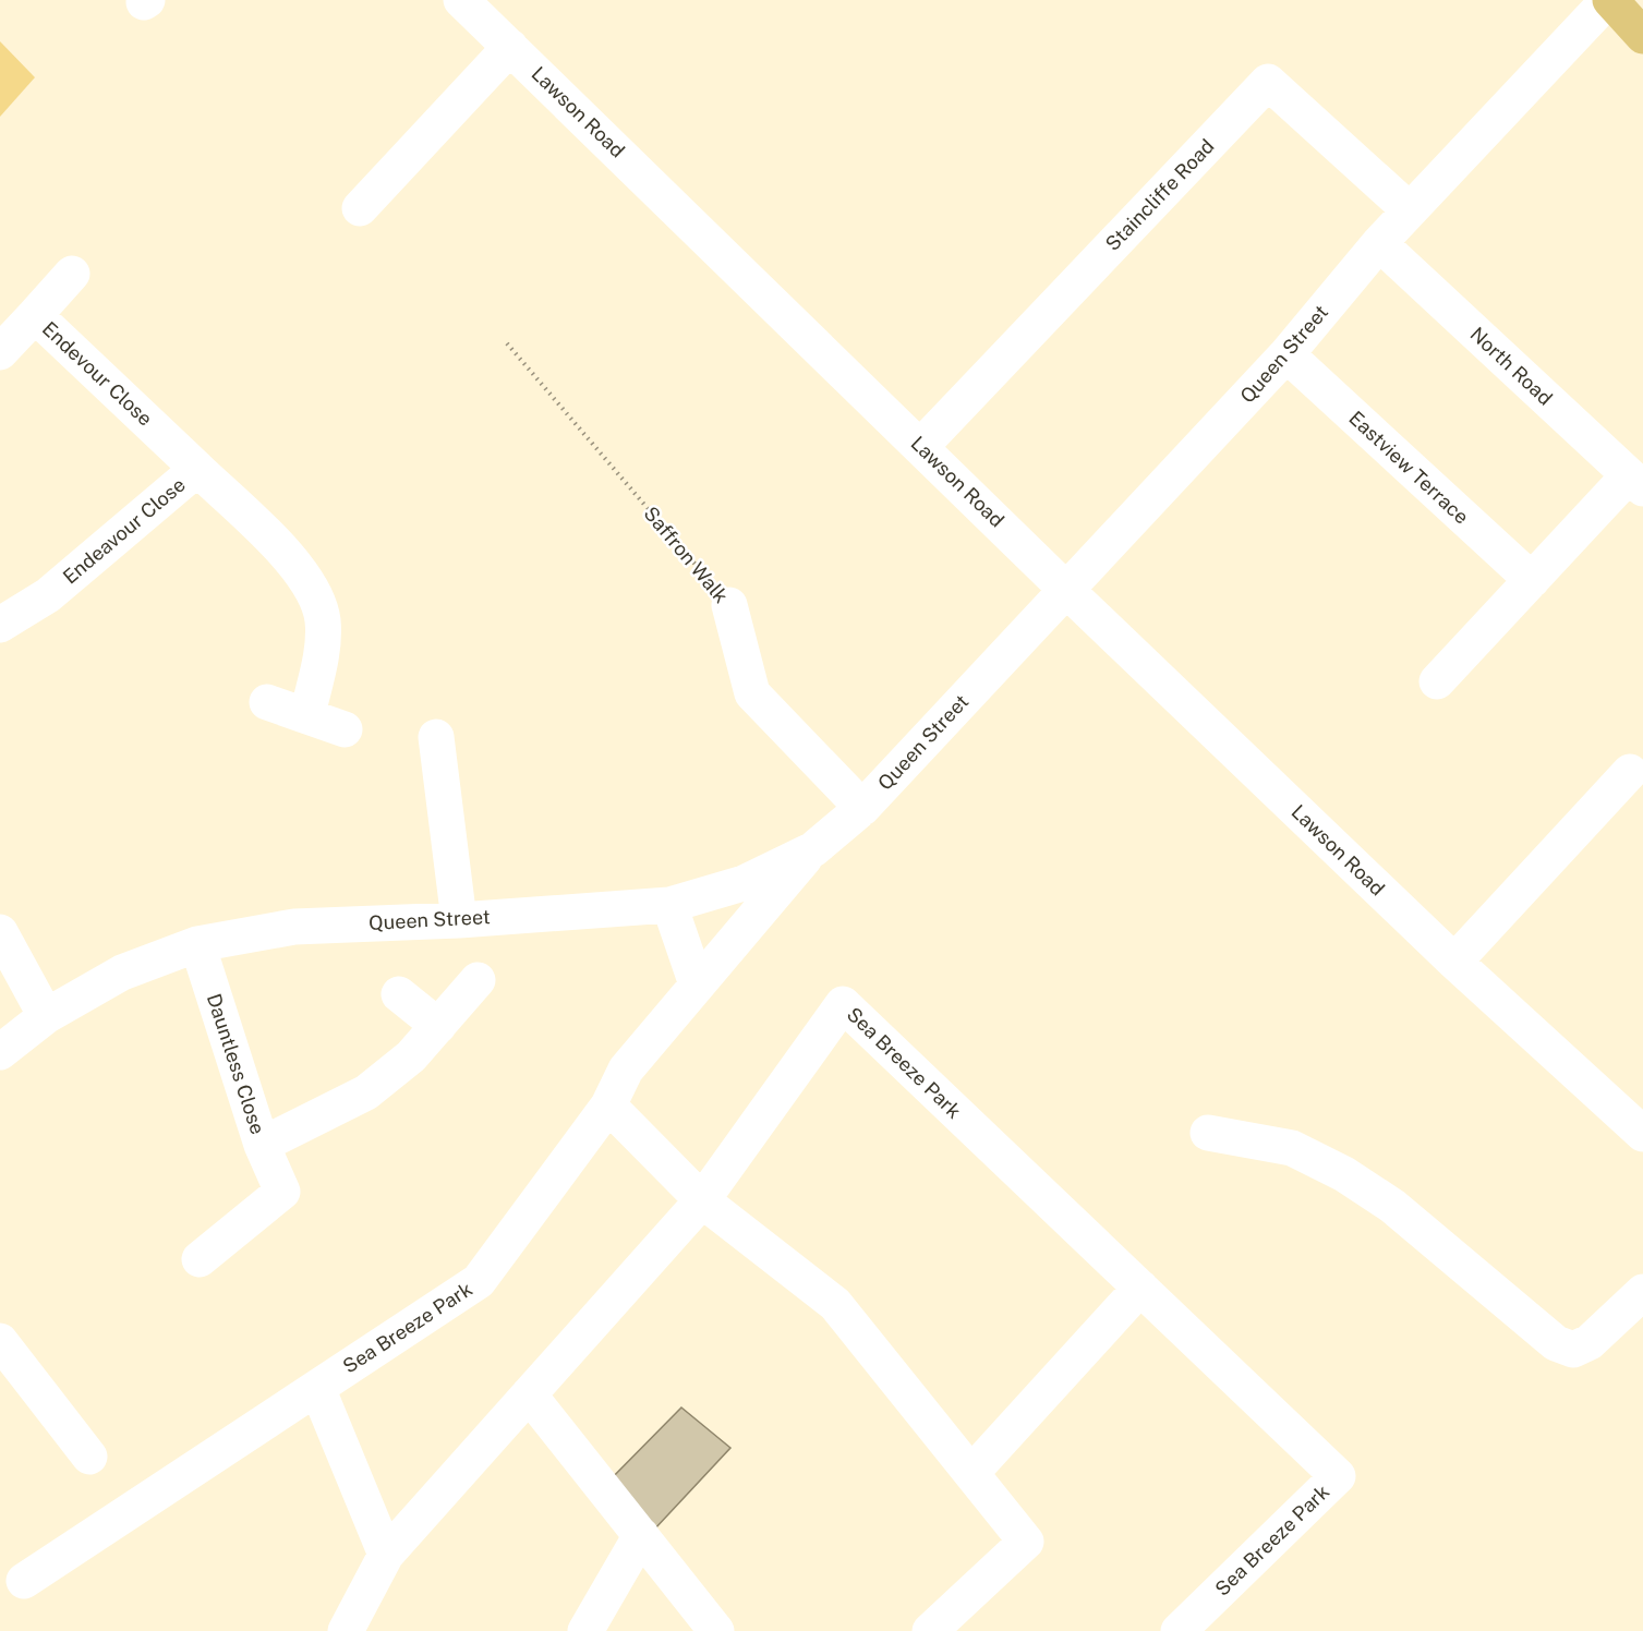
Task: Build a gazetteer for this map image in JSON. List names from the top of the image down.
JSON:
{
  "streets": {
    "street": [
      "Lawson Road",
      "Staincliffe Road",
      "Queen Street",
      "North Road",
      "Endevour Close",
      "Eastview Terrace",
      "Endeavour Close",
      "Saffron Walk",
      "Sea Breeze Park",
      "Dauntless Close"
    ]
  },
  "crossings": [
    ["Lawson Road", "Staincliffe Road"],
    ["Lawson Road", "Queen Street"],
    ["Staincliffe Road", "Queen Street"],
    ["Queen Street", "North Road"],
    ["Queen Street", "Eastview Terrace"],
    ["Queen Street", "Saffron Walk"],
    ["Queen Street", "Sea Breeze Park"],
    ["Queen Street", "Dauntless Close"],
    ["Endevour Close", "Endeavour Close"]
  ]
}
